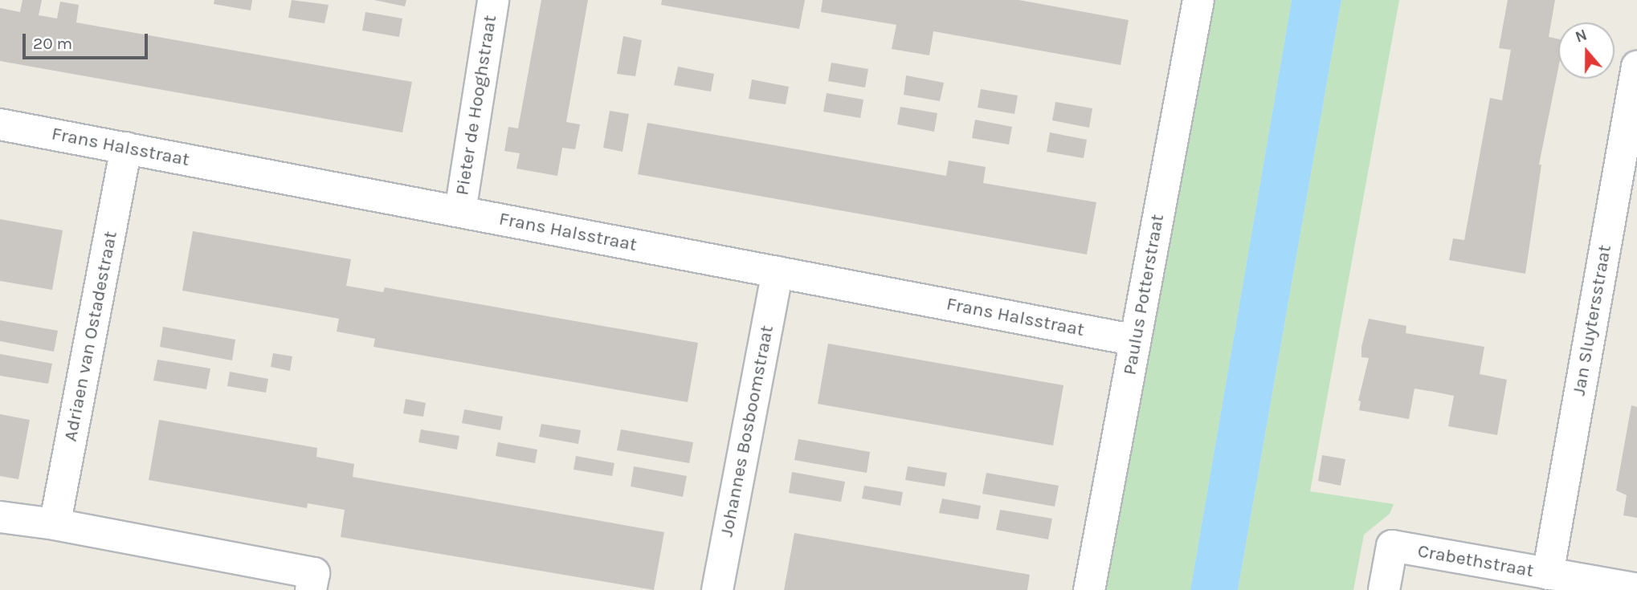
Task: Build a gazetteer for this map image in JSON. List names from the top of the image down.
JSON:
{
  "streets": {
    "street": [
      "Pieter de Hooghstraat",
      "Frans Halsstraat",
      "Paulus Potterstraat",
      "Jan Sluytersstraat",
      "Adriaen van Ostadestraat",
      "Johannes Bosboomstraat",
      "Crabethstraat"
    ]
  },
  "crossings": [
    ["Pieter de Hooghstraat", "Frans Halsstraat"],
    ["Frans Halsstraat", "Paulus Potterstraat"],
    ["Frans Halsstraat", "Adriaen van Ostadestraat"],
    ["Frans Halsstraat", "Johannes Bosboomstraat"],
    ["Jan Sluytersstraat", "Crabethstraat"]
  ],
  "scale_bar": "20 m",
  "north": "top"
}
